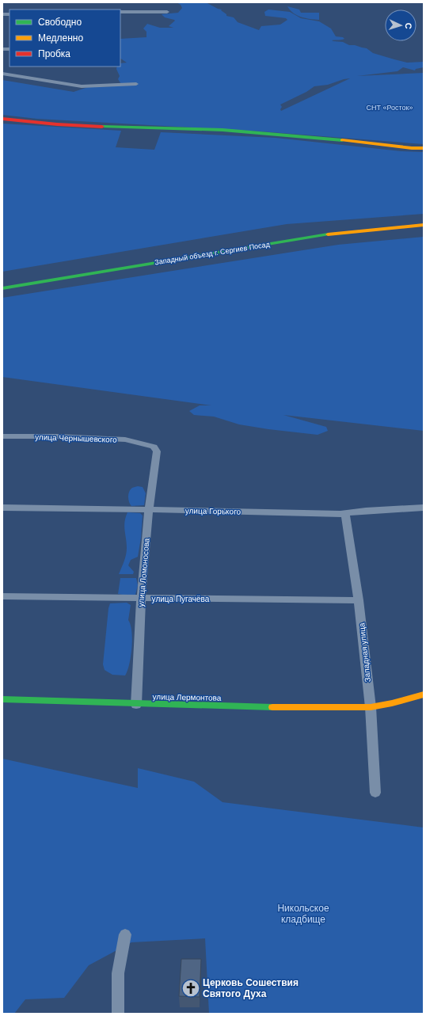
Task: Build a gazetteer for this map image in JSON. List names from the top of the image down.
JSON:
{
  "streets": {
    "main road": ["Западный объезд г. Сергиев Посад", "улица Лермонтова"],
    "street": [
      "улица Чернышевского",
      "улица Горького",
      "улица Ломоносова",
      "улица Пугачёва",
      "Западная улица"
    ]
  },
  "crossings": [
    ["улица Чернышевского", "улица Ломоносова"],
    ["улица Горького", "улица Ломоносова"],
    ["улица Горького", "Западная улица"],
    ["улица Ломоносова", "улица Пугачёва"],
    ["улица Ломоносова", "улица Лермонтова"],
    ["улица Пугачёва", "Западная улица"],
    ["Западная улица", "улица Лермонтова"]
  ],
  "parks": ["СНТ «Росток»", "Никольское кладбище"],
  "places": {
    "church": ["Церковь Сошествия Святого Духа"]
  },
  "legend": ["Свободно", "Медленно", "Пробка"],
  "north": "right"
}
